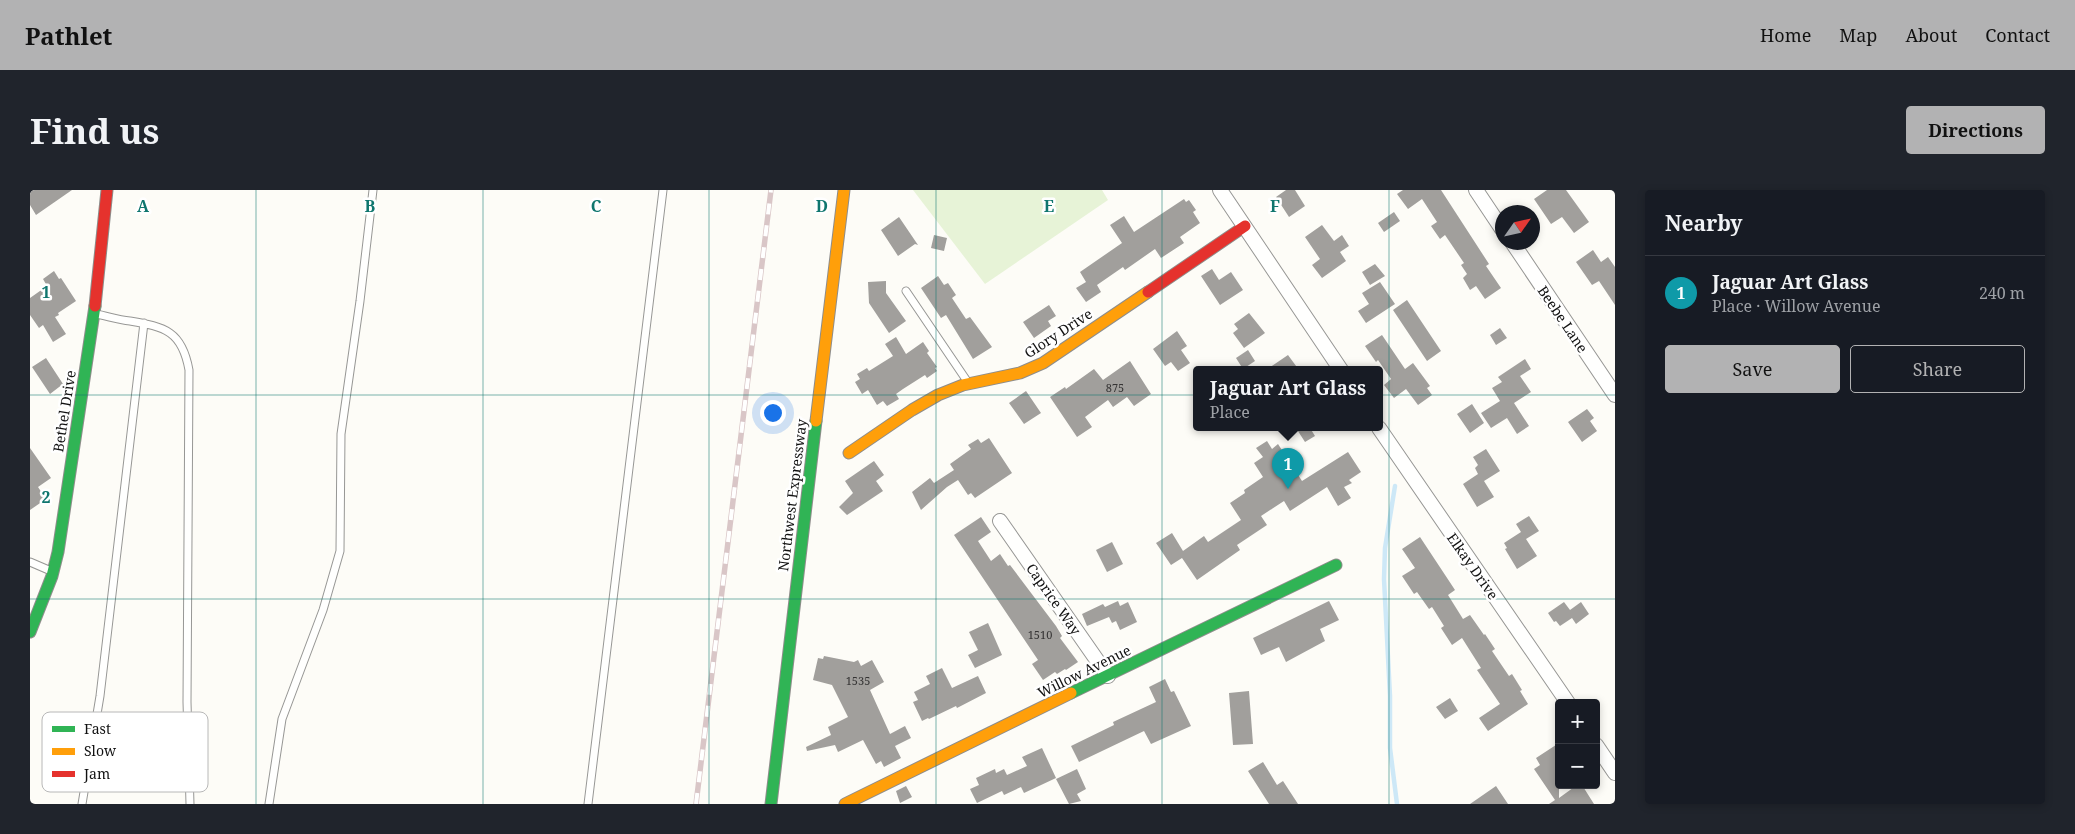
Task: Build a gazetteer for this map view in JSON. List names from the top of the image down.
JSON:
{
  "streets": {
    "street": [
      "Beebe Lane",
      "Glory Drive",
      "Bethel Drive",
      "Northwest Expressway",
      "Elkay Drive",
      "Caprice Way",
      "Willow Avenue"
    ]
  },
  "crossings": [
    ["Caprice Way", "Willow Avenue"]
  ],
  "house_numbers": ["875", "1510", "1535"],
  "legend": ["Fast", "Slow", "Jam"],
  "north": "top right",
  "page": {
    "header": "Pathlet",
    "nav": [
      "Home",
      "Map",
      "About",
      "Contact"
    ],
    "buttons": [
      "Directions",
      ["Save", "Share"]
    ],
    "title": "Find us",
    "heading": "Nearby",
    "list": [
      {
        "mark": "1",
        "name": "Jaguar Art Glass",
        "note": "Place · Willow Avenue",
        "value": "240 m"
      }
    ],
    "popup": ["Jaguar Art Glass", "Place"],
    "pins": "1",
    "map_buttons": ["+", "−"]
  },
  "grid": {
    "columns": [
      "A",
      "B",
      "C",
      "D",
      "E",
      "F"
    ],
    "rows": ["1", "2"]
  }
}
